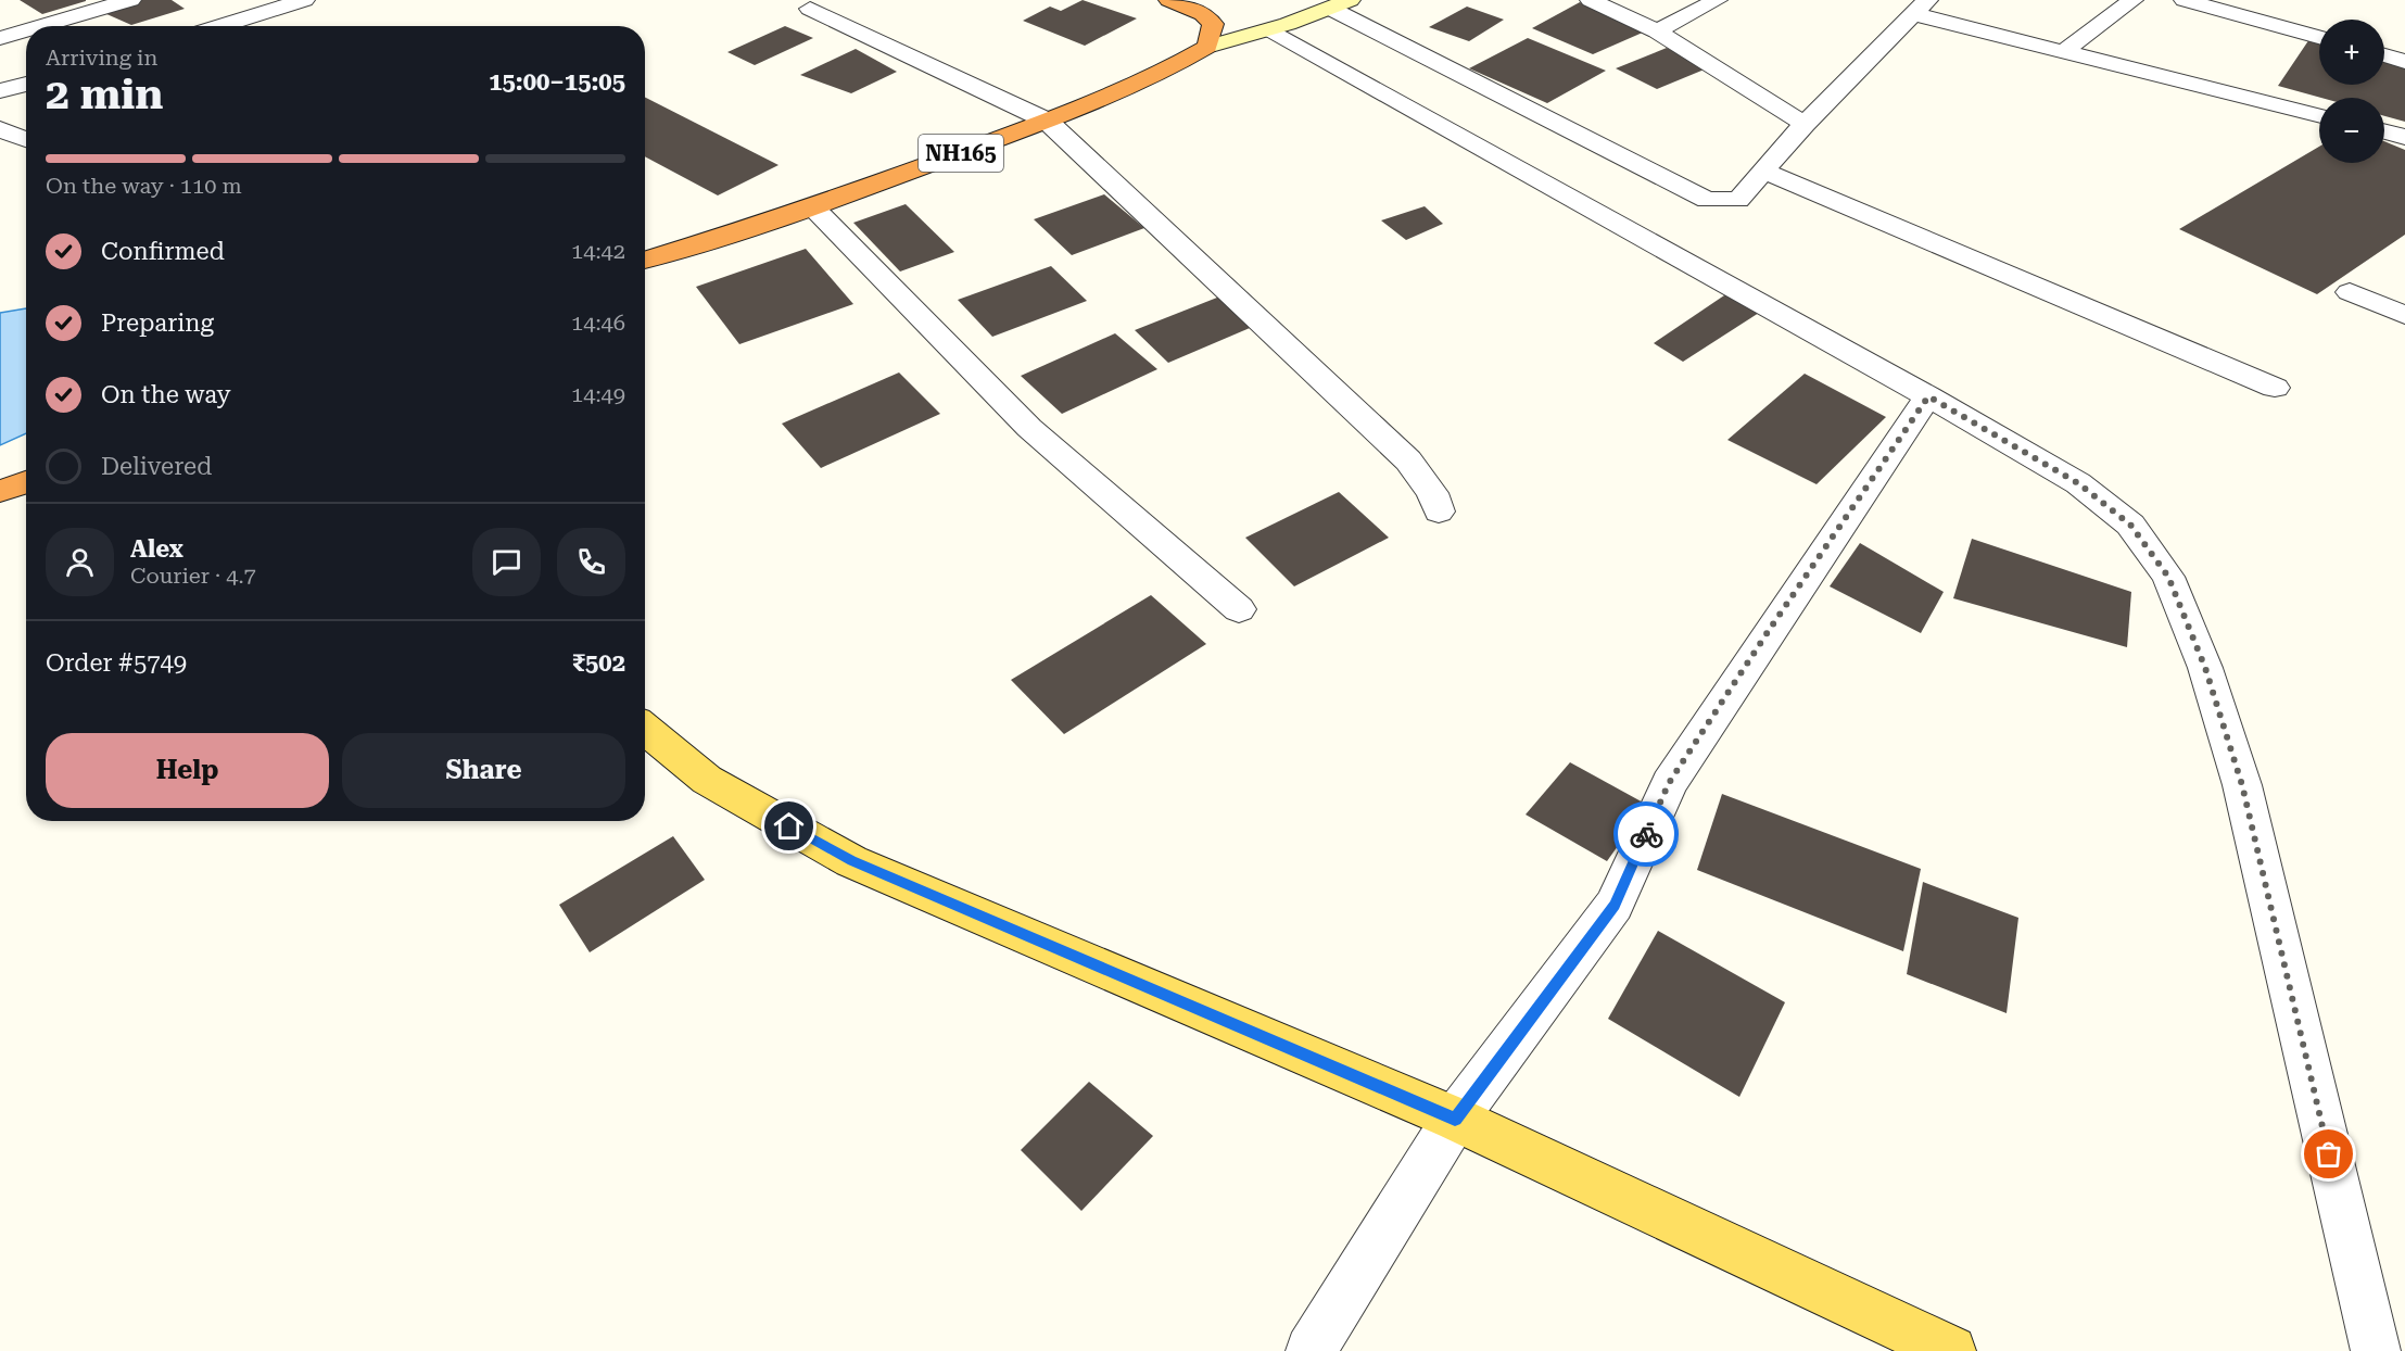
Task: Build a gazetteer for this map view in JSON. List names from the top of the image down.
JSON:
{
  "streets": {
    "highway": ["NH165"]
  },
  "page": {
    "map_buttons": ["+", "−"],
    "heading": ["2 min", "Arriving in", "15:00–15:05"],
    "panel": [
      "Alex",
      "Courier · 4.7",
      "Order #5749",
      "₹502"
    ],
    "bar": "On the way · 110 m",
    "list": [
      ["Confirmed", "14:42"],
      ["Preparing", "14:46"],
      ["On the way", "14:49"],
      "Delivered"
    ],
    "buttons": ["Help", "Share"]
  }
}
